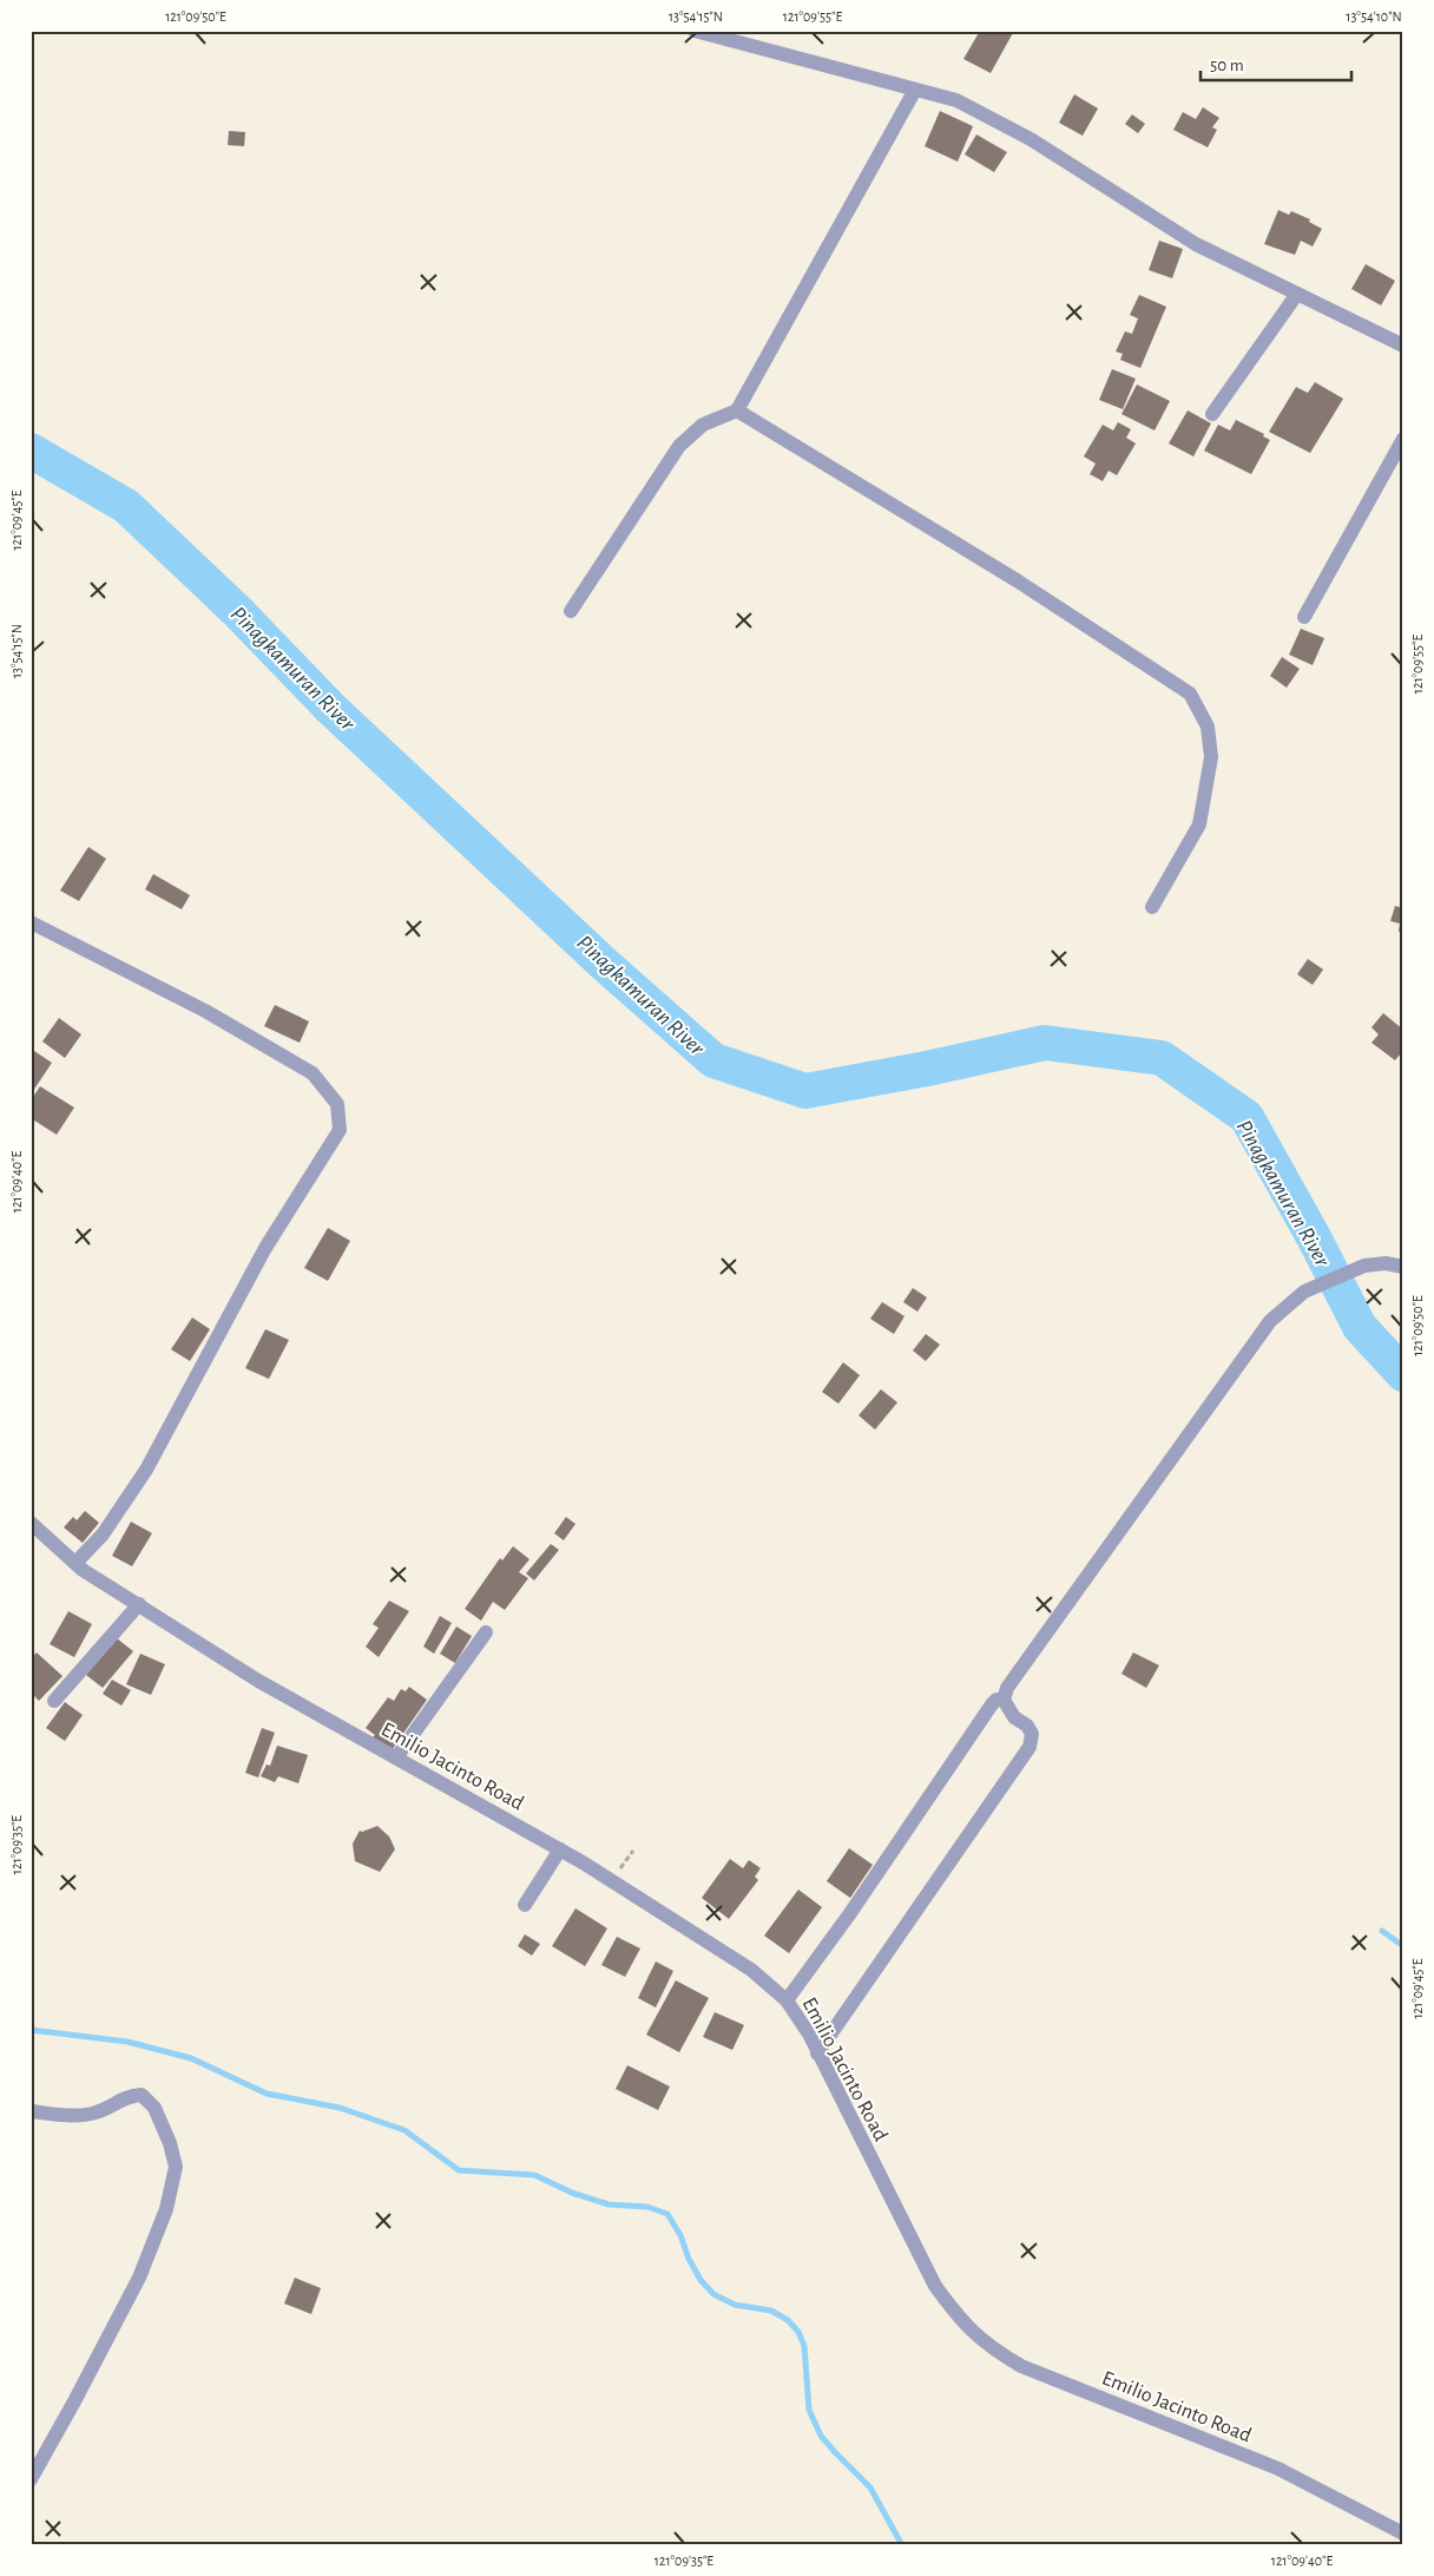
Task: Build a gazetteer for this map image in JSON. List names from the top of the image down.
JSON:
{
  "streets": {
    "street": ["Emilio Jacinto Road"]
  },
  "water": ["Pinagkamuran River"],
  "scale_bar": "50 m",
  "coordinates": [
    "121°09'50\"E",
    "13°54'15\"N",
    "121°09'55\"E",
    "13°54'10\"N",
    "121°09'45\"E",
    "121°09'40\"E",
    "121°09'35\"E"
  ]
}
